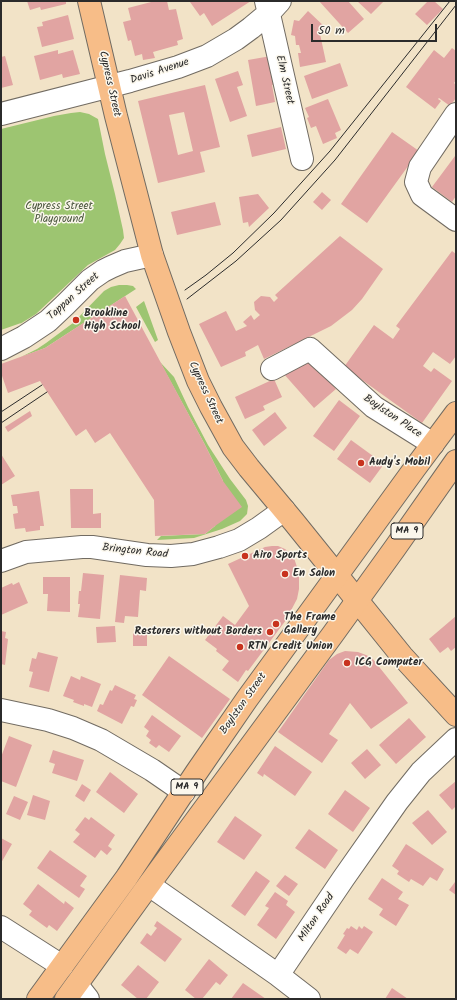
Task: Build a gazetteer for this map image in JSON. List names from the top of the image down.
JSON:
{
  "streets": {
    "main road": ["Cypress Street", "MA 9", "Boylston Street"],
    "street": [
      "Davis Avenue",
      "Elm Street",
      "Tappan Street",
      "Boylston Place",
      "Brington Road",
      "Milton Road"
    ]
  },
  "crossings": [
    ["Davis Avenue", "Elm Street"],
    ["Davis Avenue", "Cypress Street"],
    ["Cypress Street", "Tappan Street"],
    ["Cypress Street", "MA 9"],
    ["Cypress Street", "Brington Road"],
    ["Cypress Street", "Boylston Street"],
    ["Boylston Place", "Boylston Street"]
  ],
  "parks": ["Cypress Street Playground"],
  "places": [
    "Brookline High School",
    "Audy's Mobil",
    "Airo Sports",
    "En Salon",
    "The Frame Gallery",
    "Restorers without Borders",
    "RTN Credit Union",
    "ICG Computer"
  ],
  "scale_bar": "50 m"
}
